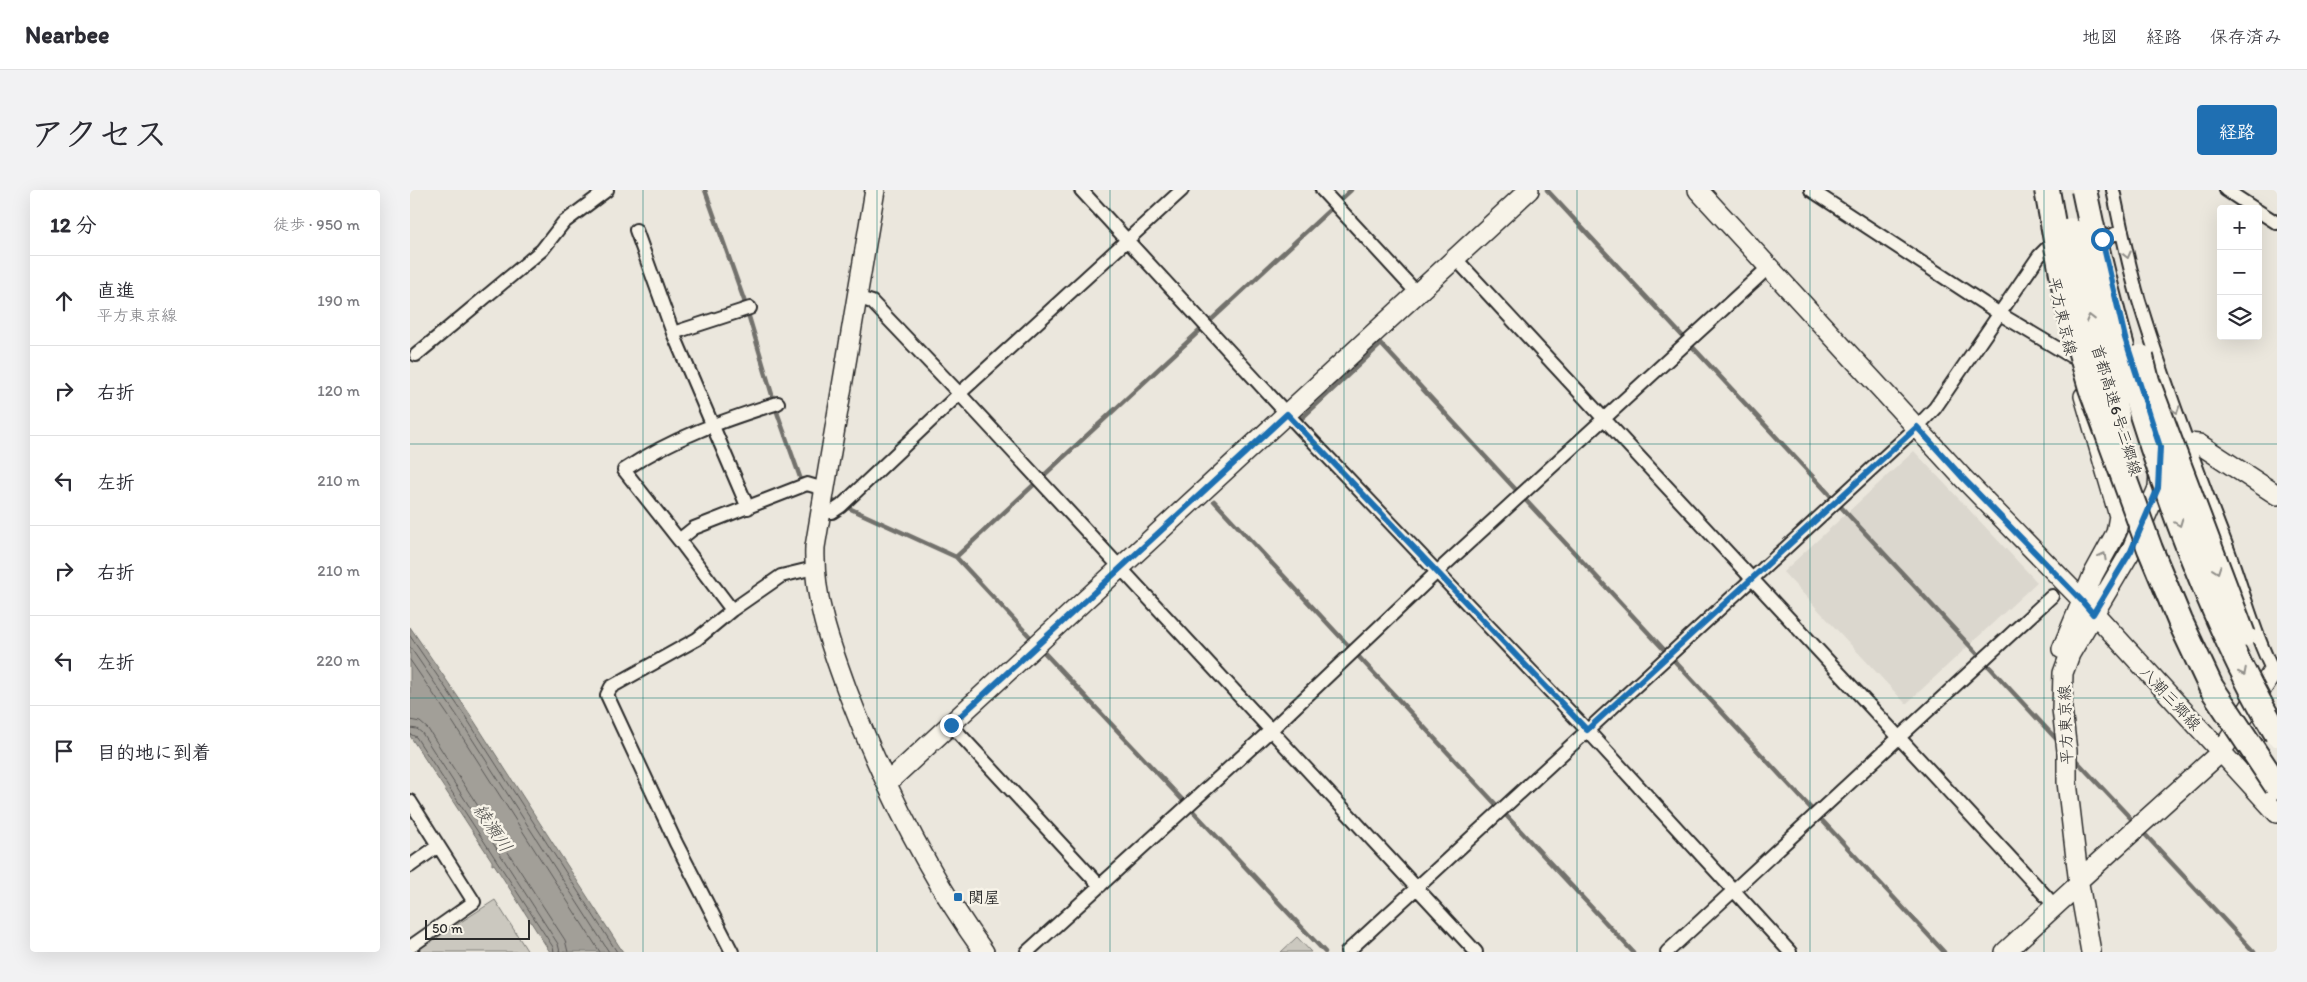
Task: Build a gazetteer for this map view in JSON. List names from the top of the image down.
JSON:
{
  "streets": {
    "highway": ["首都高速6号三郷線"],
    "street": ["平方東京線", "八潮三郷線"]
  },
  "crossings": [
    ["平方東京線", "八潮三郷線"],
    ["首都高速6号三郷線", "八潮三郷線"]
  ],
  "water": ["綾瀬川"],
  "places": {
    "transit": ["関屋"]
  },
  "scale_bar": "50 m",
  "page": {
    "header": "Nearbee",
    "nav": ["地図", "経路", "保存済み"],
    "title": "アクセス",
    "buttons": "経路",
    "heading": ["12 分", "徒歩 · 950 m"],
    "map_buttons": ["+", "−"],
    "list": [
      ["直進", "平方東京線", "190 m"],
      ["右折", "120 m"],
      ["左折", "210 m"],
      ["右折", "210 m"],
      ["左折", "220 m"],
      "目的地に到着"
    ],
    "scale": "50 m"
  }
}
